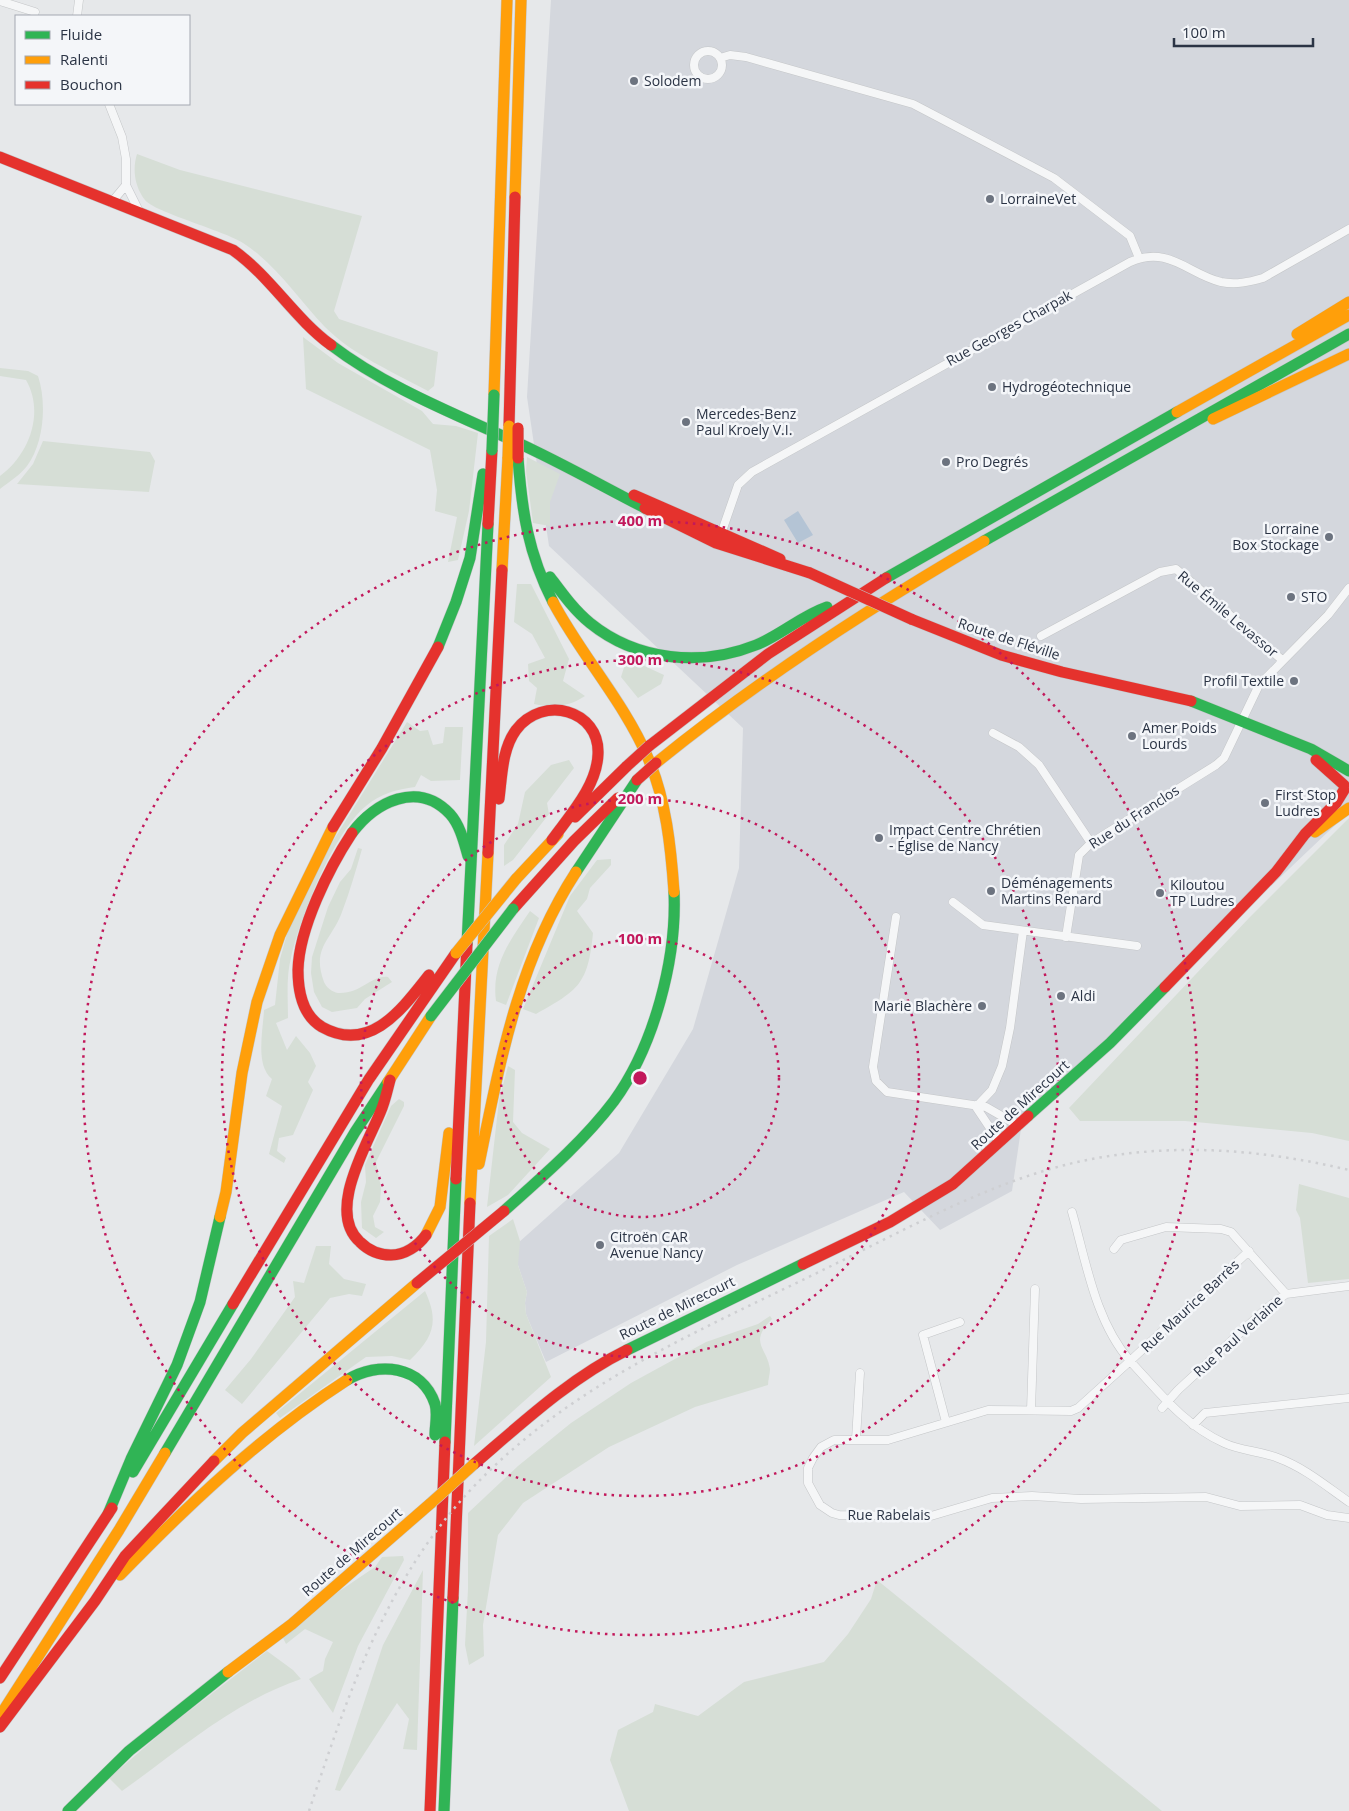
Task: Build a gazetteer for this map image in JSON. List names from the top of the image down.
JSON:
{
  "streets": {
    "main road": ["Route de Fléville", "Route de Mirecourt"],
    "street": [
      "Rue Georges Charpak",
      "Rue Émile Levassor",
      "Rue du Franclos",
      "Rue Maurice Barrès",
      "Rue Paul Verlaine",
      "Rue Rabelais"
    ]
  },
  "crossings": [
    ["Rue Georges Charpak", "Route de Fléville"],
    ["Rue Émile Levassor", "Rue du Franclos"],
    ["Route de Fléville", "Rue du Franclos"],
    ["Route de Fléville", "Route de Mirecourt"],
    ["Rue Maurice Barrès", "Rue Rabelais"]
  ],
  "places": [
    "Solodem",
    "LorraineVet",
    "Hydrogéotechnique",
    "Mercedes-Benz Paul Kroely V.I.",
    "Pro Degrés",
    "Lorraine Box Stockage",
    "STO",
    "Profil Textile",
    "Amer Poids Lourds",
    "First Stop Ludres",
    "Impact Centre Chrétien - Église de Nancy",
    "Déménagements Martins Renard",
    "Kiloutou TP Ludres",
    "Aldi",
    "Marie Blachère",
    "Citroën CAR Avenue Nancy"
  ],
  "legend": ["Fluide", "Ralenti", "Bouchon"],
  "scale_bar": "100 m",
  "rings": [
    "400 m",
    "300 m",
    "200 m",
    "100 m"
  ]
}
